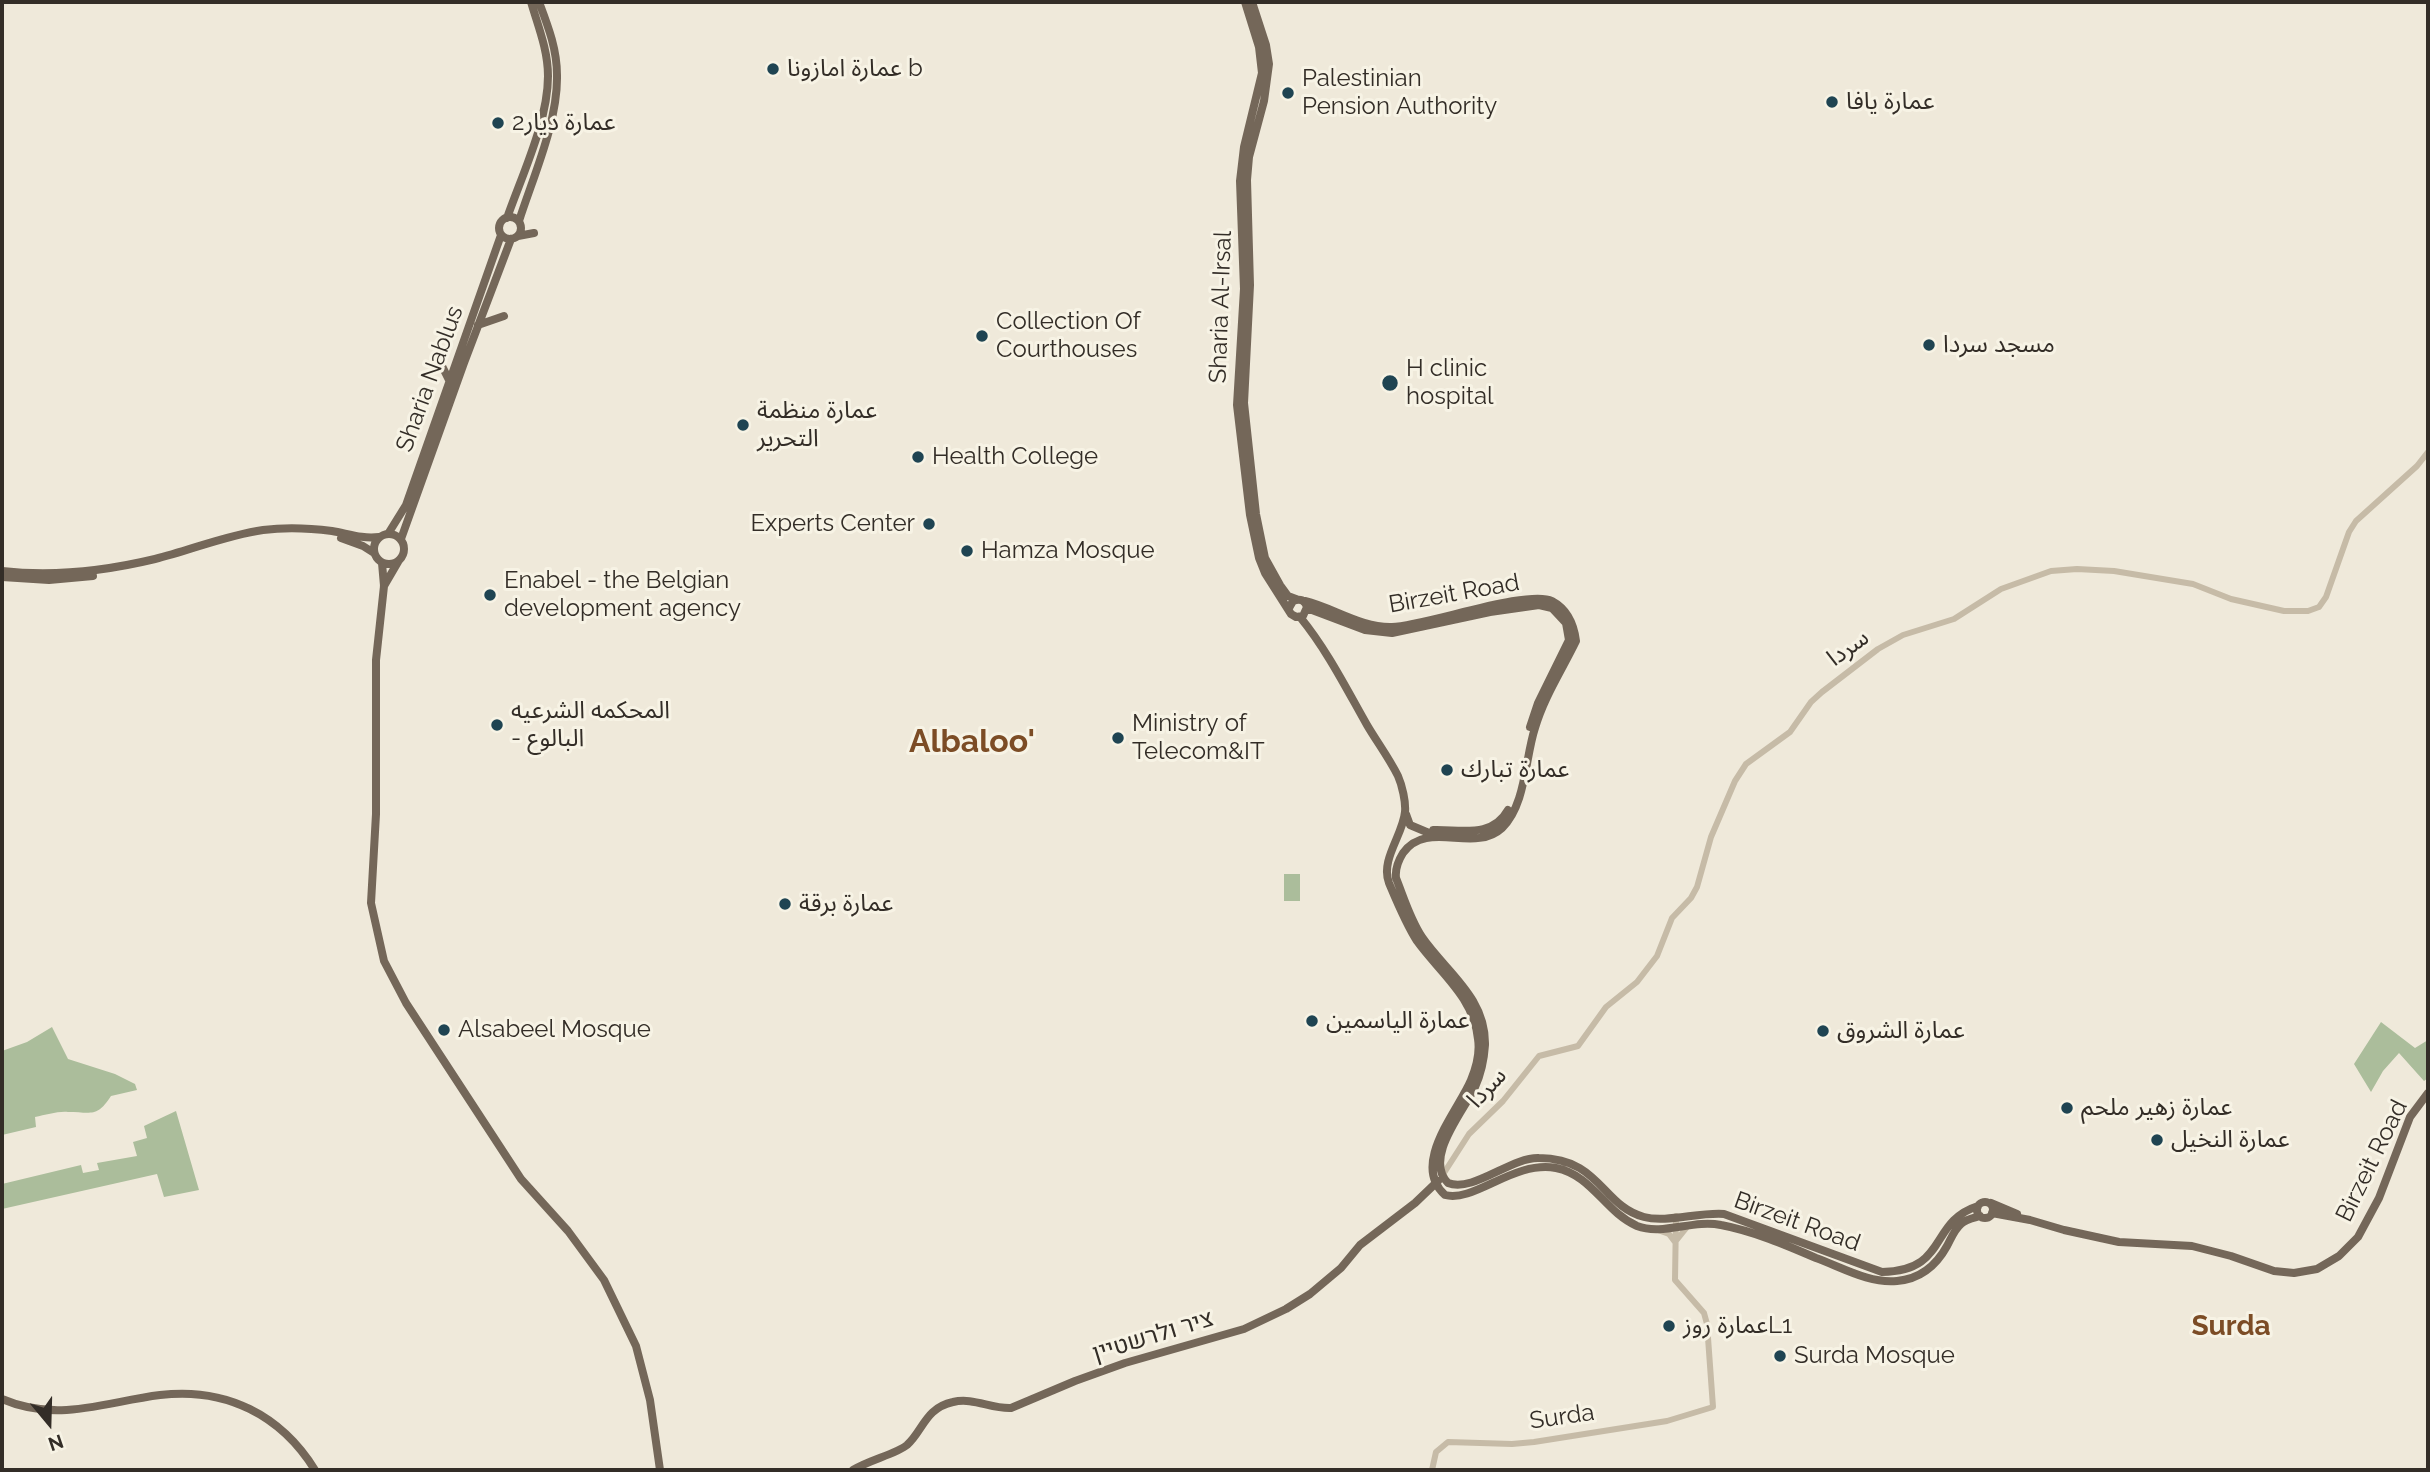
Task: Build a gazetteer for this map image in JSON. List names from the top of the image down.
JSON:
{
  "streets": {
    "main road": [
      "Sharia Al-Irsal",
      "Sharia Nablus",
      "Birzeit Road",
      "ציר ולרשטיין"
    ],
    "street": ["سردا", "Surda"]
  },
  "crossings": [
    ["Birzeit Road", "سردا"],
    ["Birzeit Road", "ציר ולרשטיין"],
    ["سردا", "ציר ולרשטיין"]
  ],
  "districts": ["Albaloo'", "Surda"],
  "places": [
    "عمارة امازونا b",
    "Palestinian Pension Authority",
    "عمارة يافا",
    "عمارة ديار2",
    "Collection Of Courthouses",
    "مسجد سردا",
    "H clinic hospital",
    "عمارة منظمة التحرير",
    "Health College",
    "Experts Center",
    "Hamza Mosque",
    "Enabel - the Belgian development agency",
    "المحكمه الشرعيه - البالوع",
    "Ministry of Telecom&IT",
    "عمارة تبارك",
    "عمارة برقة",
    "عمارة الياسمين",
    "Alsabeel Mosque",
    "عمارة الشروق",
    "عمارة زهير ملحم",
    "عمارة النخيل",
    "عمارة روزL1",
    "Surda Mosque"
  ],
  "north": "bottom"
}
